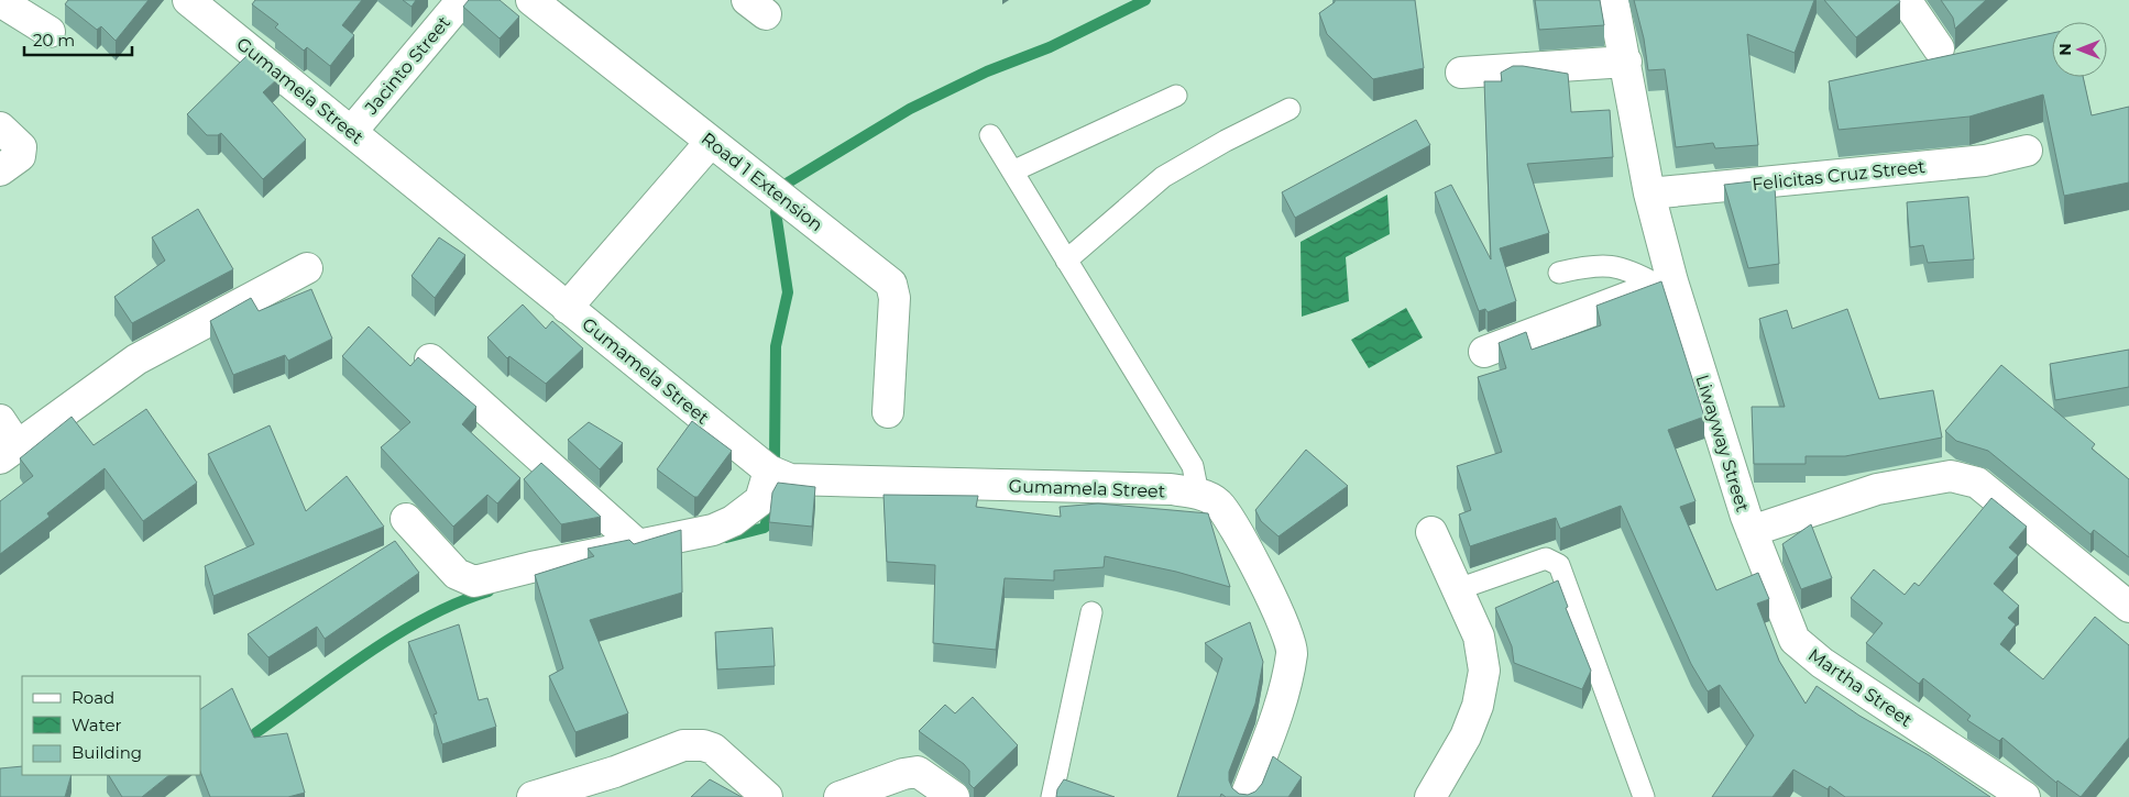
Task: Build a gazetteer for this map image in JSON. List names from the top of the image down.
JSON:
{
  "streets": {
    "street": [
      "Jacinto Street",
      "Gumamela Street",
      "Felicitas Cruz Street",
      "Road 1 Extension",
      "Liwayway Street",
      "Martha Street"
    ]
  },
  "crossings": [
    ["Jacinto Street", "Gumamela Street"],
    ["Felicitas Cruz Street", "Liwayway Street"],
    ["Liwayway Street", "Martha Street"]
  ],
  "legend": ["Road", "Water", "Building"],
  "scale_bar": "20 m",
  "north": "left"
}
